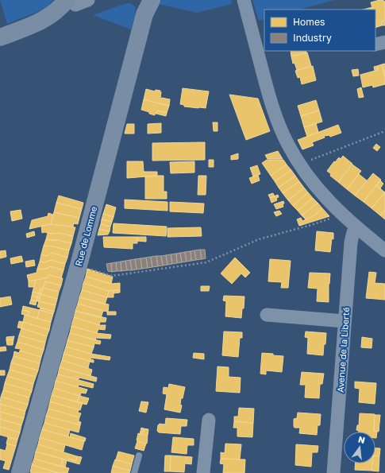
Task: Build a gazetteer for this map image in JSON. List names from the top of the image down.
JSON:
{
  "streets": {
    "main road": ["Rue de Lomme"],
    "street": ["Avenue de la Liberté"]
  },
  "legend": ["Homes", "Industry"],
  "north": "top"
}
